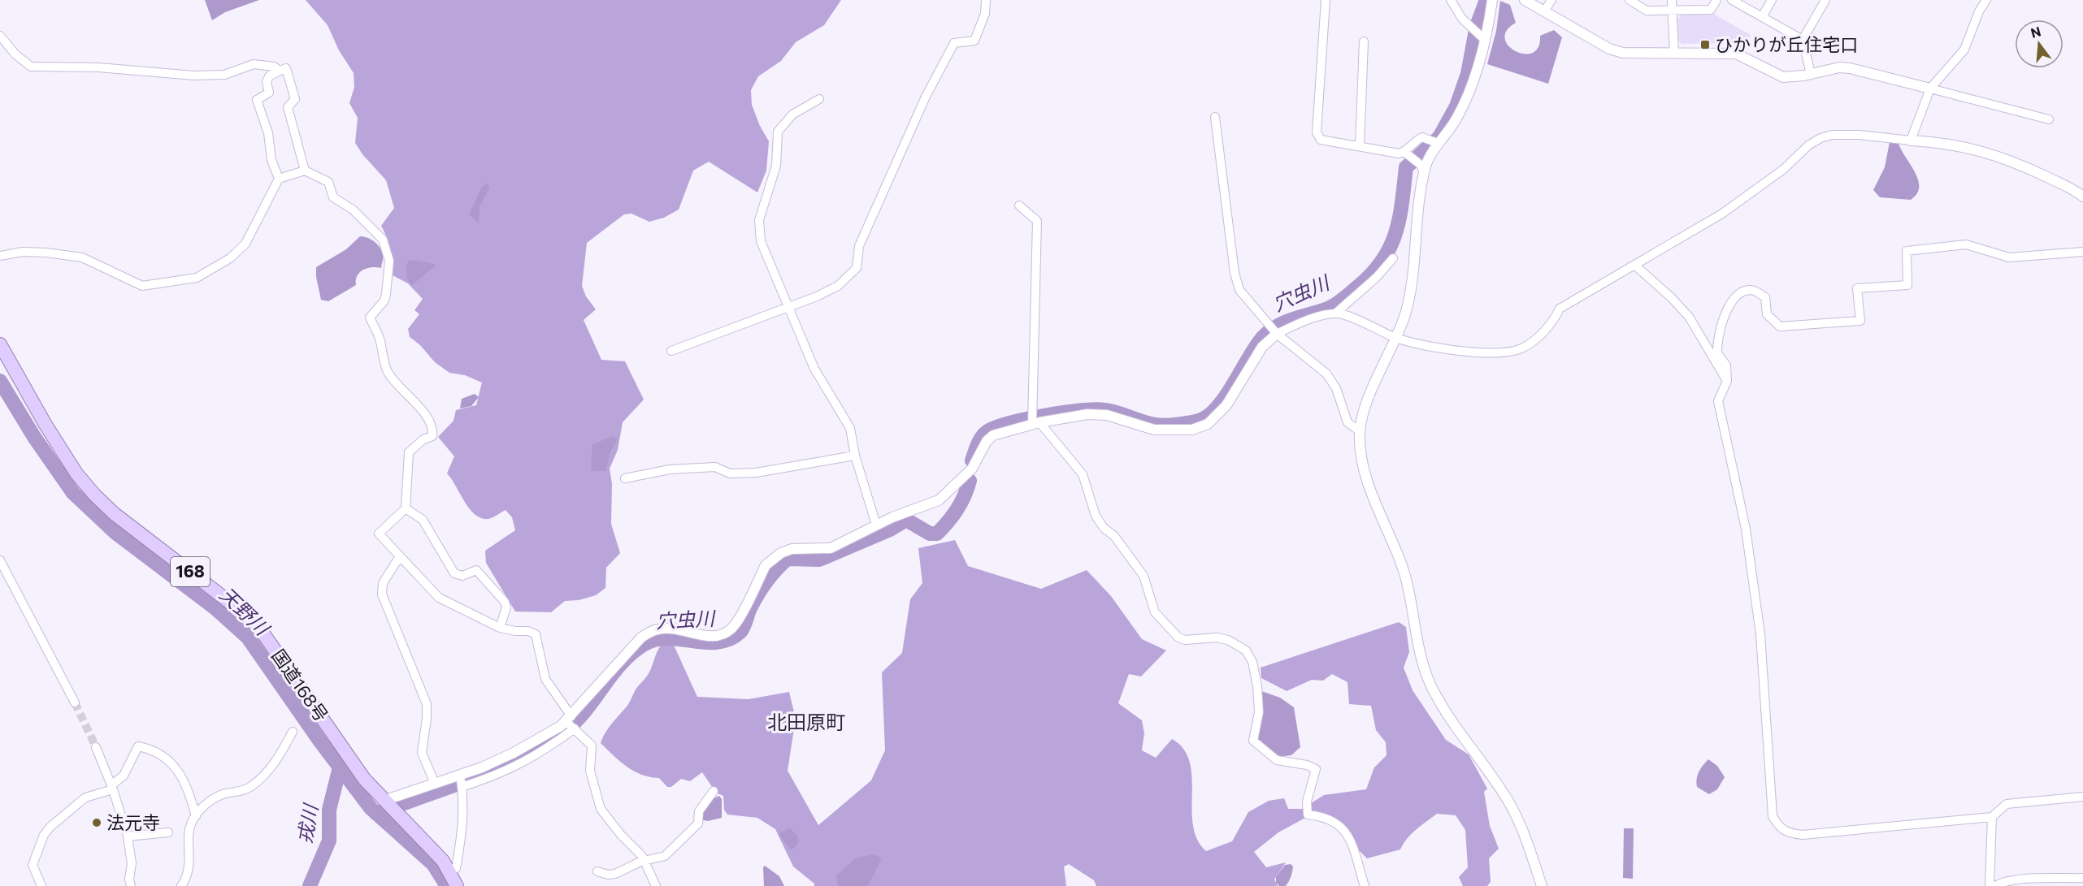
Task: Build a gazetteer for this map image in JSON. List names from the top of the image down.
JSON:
{
  "streets": {
    "highway": ["168", "国道168号"]
  },
  "districts": ["北田原町"],
  "water": ["穴虫川", "天野川", "戎川"],
  "places": {
    "transit": ["ひかりが丘住宅口"],
    "other": ["法元寺"]
  },
  "north": "top"
}
